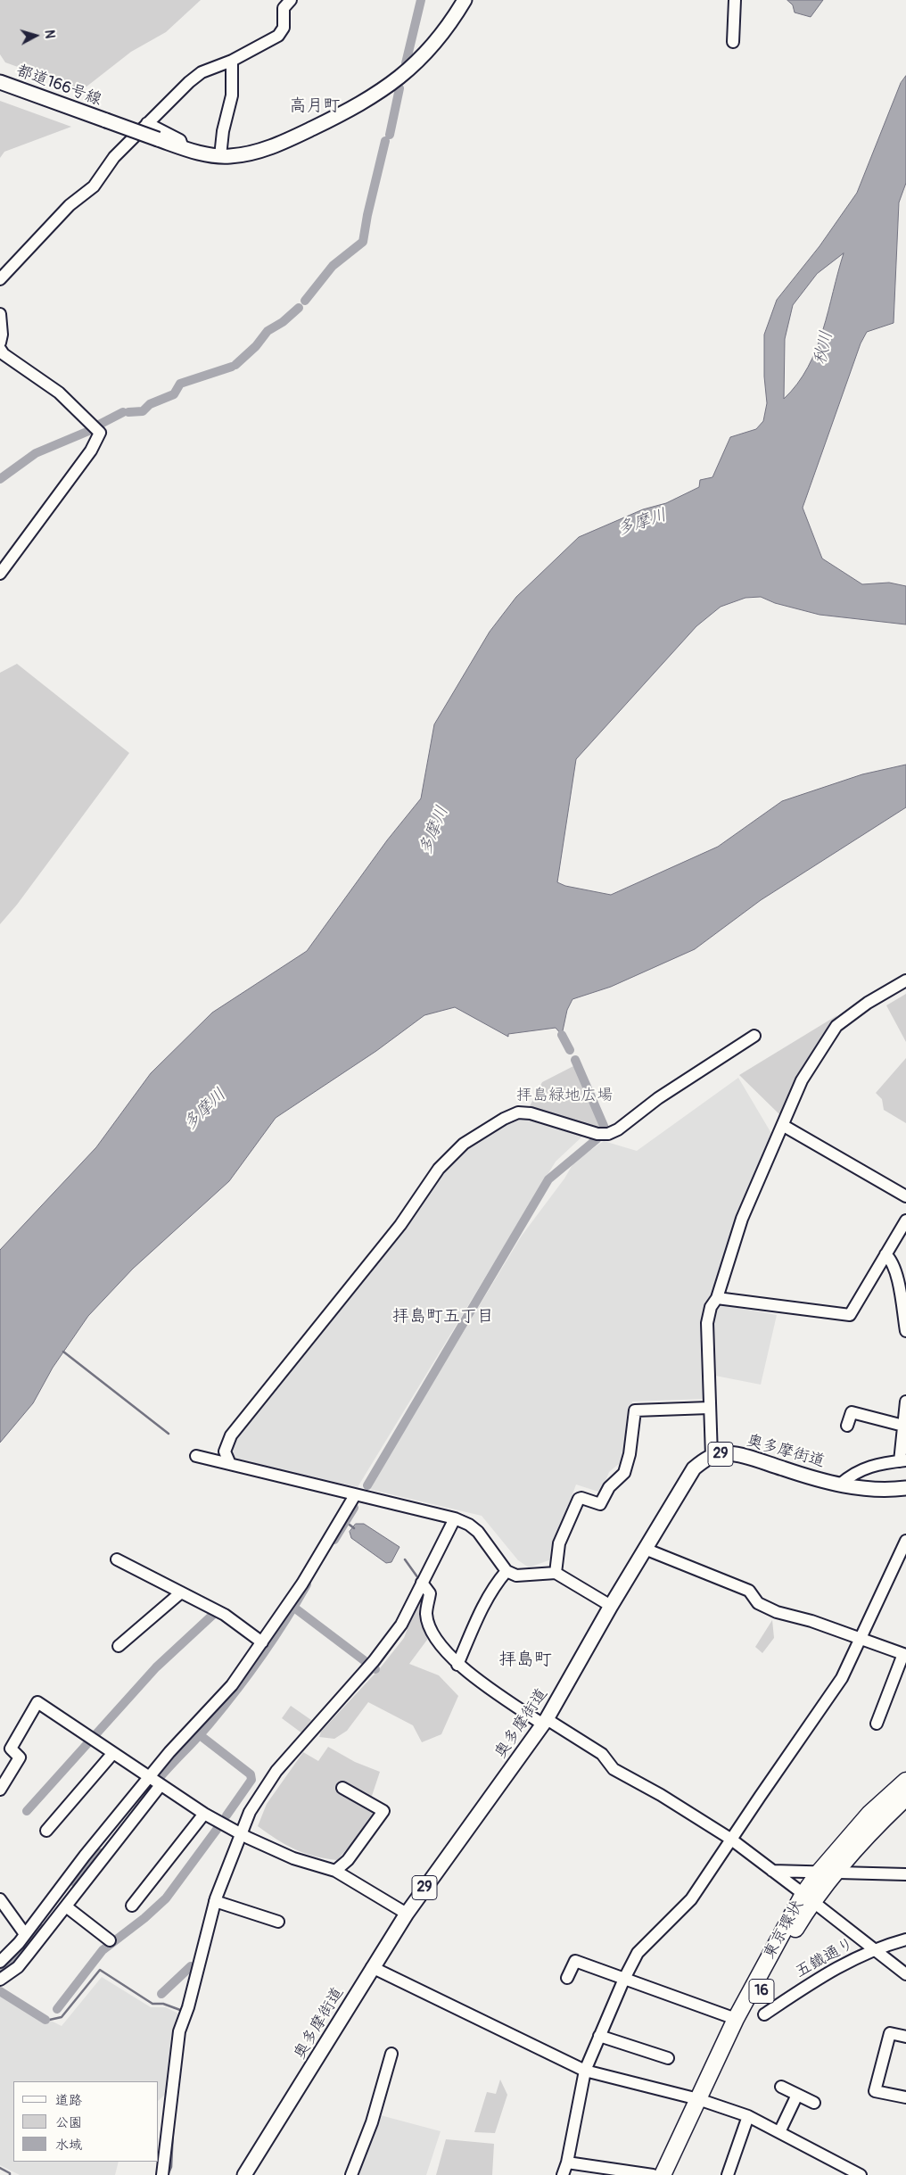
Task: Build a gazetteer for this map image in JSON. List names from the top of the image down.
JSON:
{
  "streets": {
    "highway": ["東京環状", "16"],
    "main road": ["都道166号線", "奥多摩街道", "29"],
    "street": ["五鐵通り"]
  },
  "districts": ["高月町", "拝島町五丁目", "拝島町"],
  "water": ["秋川", "多摩川"],
  "parks": ["拝島緑地広場"],
  "legend": ["道路", "公園", "水域"],
  "north": "right"
}
